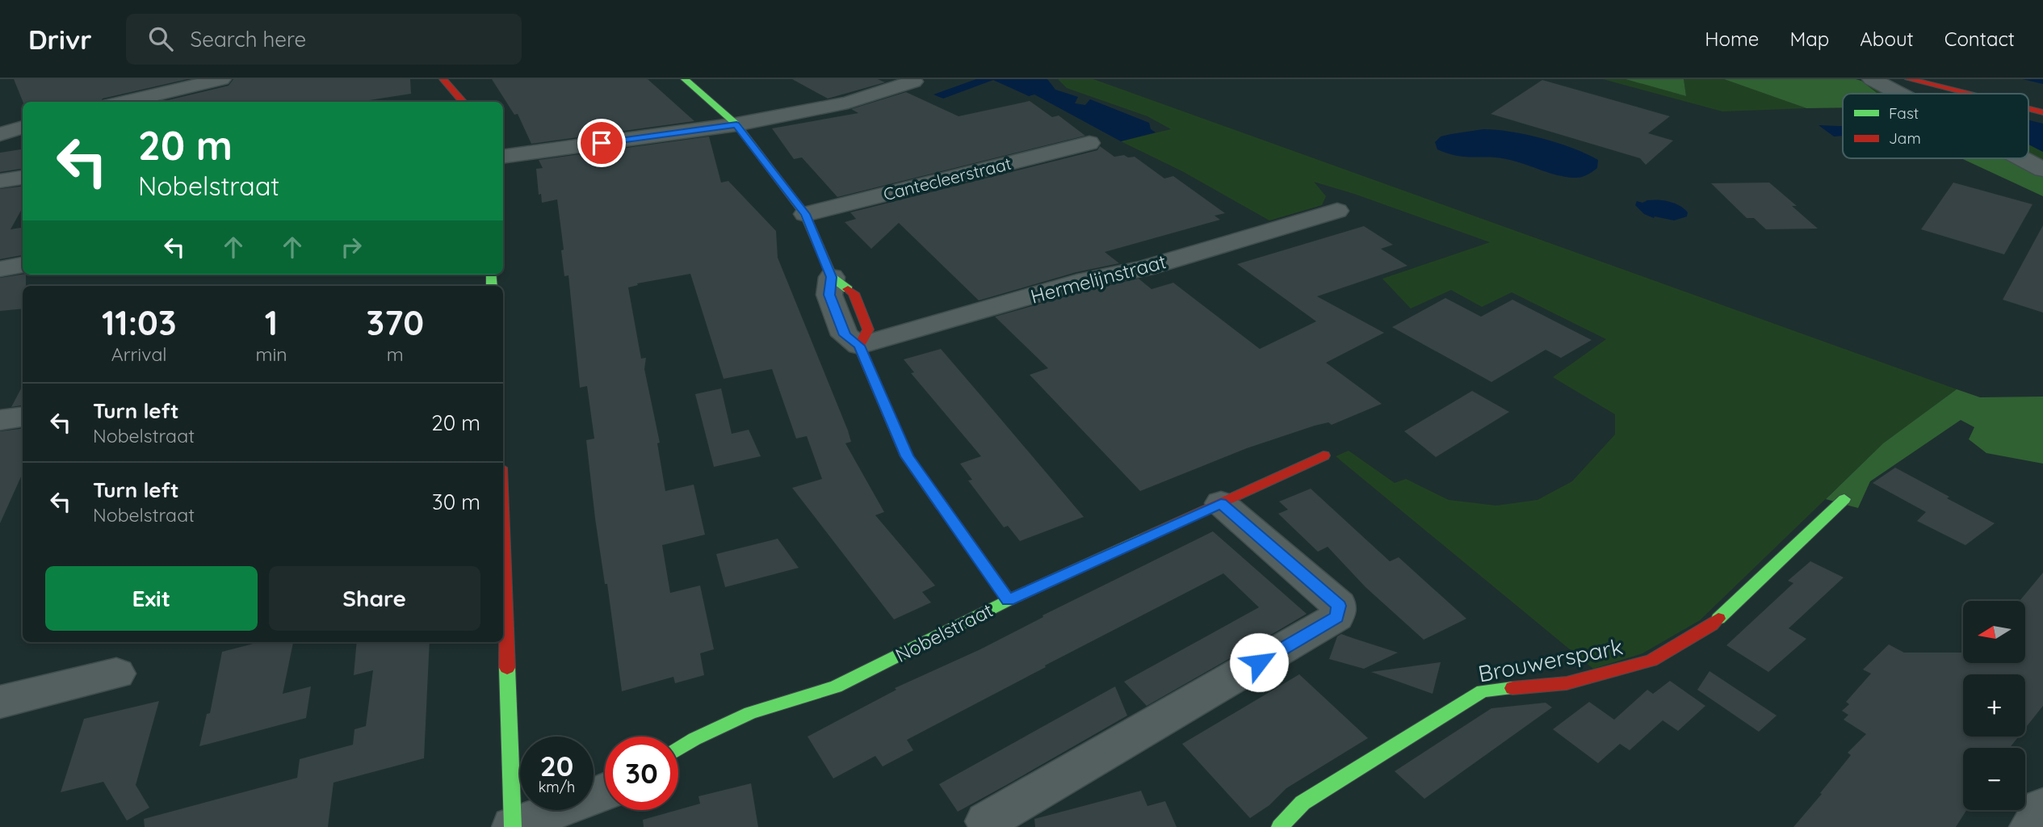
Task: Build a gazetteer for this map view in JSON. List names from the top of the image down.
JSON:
{
  "streets": {
    "main road": ["Nobelstraat", "Brouwerspark"],
    "street": ["Cantecleerstraat", "Hermelijnstraat"]
  },
  "legend": ["Fast", "Jam"],
  "north": "left",
  "page": {
    "header": "Drivr",
    "search": "Search here",
    "nav": [
      "Home",
      "Map",
      "About",
      "Contact"
    ],
    "turn": ["20 m", "Nobelstraat"],
    "eta": [
      "11:03",
      "Arrival",
      "1",
      "min",
      "370",
      "m"
    ],
    "list": [
      {
        "name": "Turn left",
        "note": "Nobelstraat",
        "value": "20 m"
      },
      {
        "name": "Turn left",
        "note": "Nobelstraat",
        "value": "30 m"
      }
    ],
    "buttons": ["Exit", "Share"],
    "map_buttons": ["+", "−"],
    "speed": "20 km/h",
    "limit": "30"
  }
}
